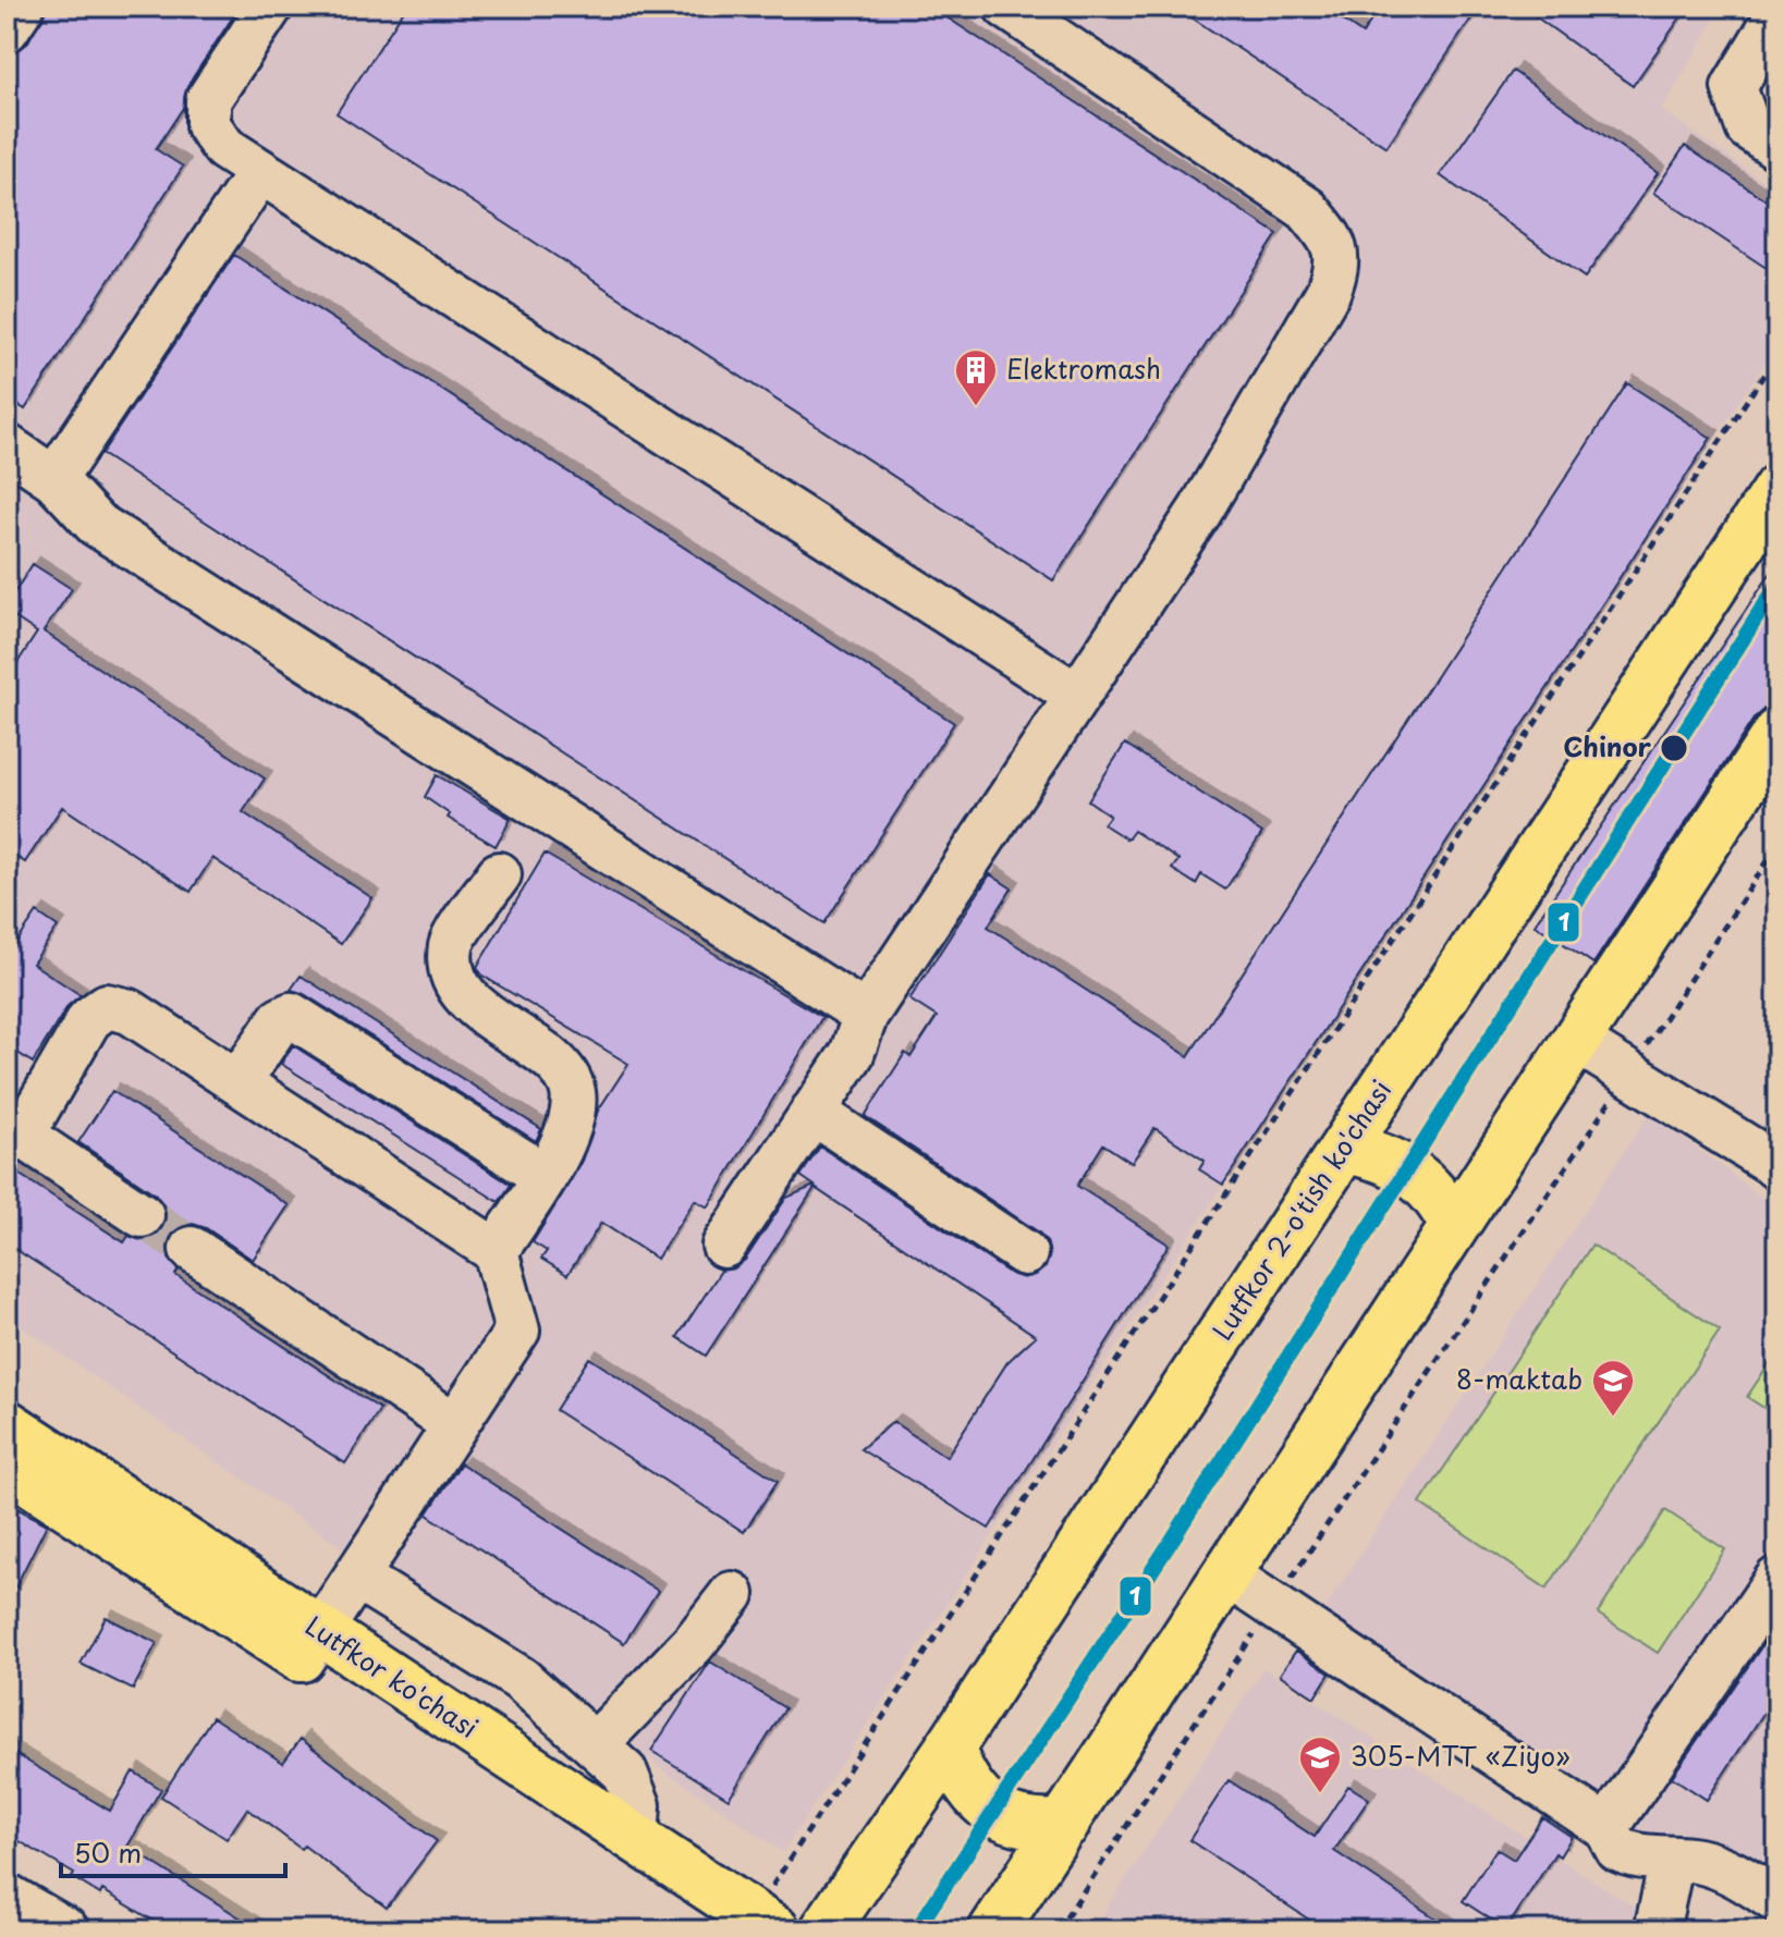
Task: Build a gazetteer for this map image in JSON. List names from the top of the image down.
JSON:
{
  "streets": {
    "main road": ["Lutfkor 2-o'tish ko'chasi", "Lutfkor ko'chasi"]
  },
  "places": {
    "building": ["Elektromash"],
    "other": ["Chinor"],
    "school or university": ["8-maktab", "305-MTT «Ziyo»"]
  },
  "lines": ["transit line 1"],
  "scale_bar": "50 m"
}
